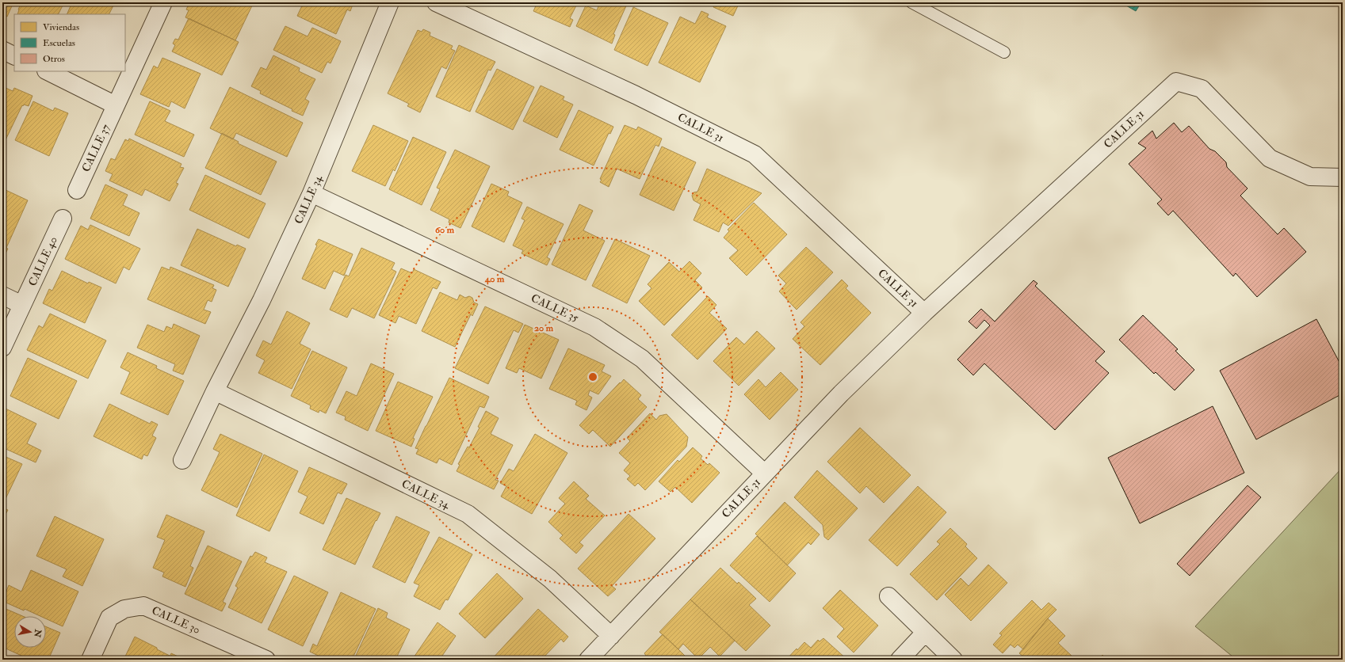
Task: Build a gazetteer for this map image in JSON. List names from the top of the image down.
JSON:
{
  "streets": {
    "street": [
      "CALLE 31",
      "CALLE 37",
      "CALLE 34",
      "CALLE 40",
      "CALLE 35",
      "CALLE 30"
    ]
  },
  "crossings": [
    ["CALLE 31", "CALLE 34"],
    ["CALLE 31", "CALLE 35"],
    ["CALLE 34", "CALLE 35"]
  ],
  "legend": ["Viviendas", "Escuelas", "Otros"],
  "north": "right",
  "rings": ["60 m", "40 m", "20 m"]
}
